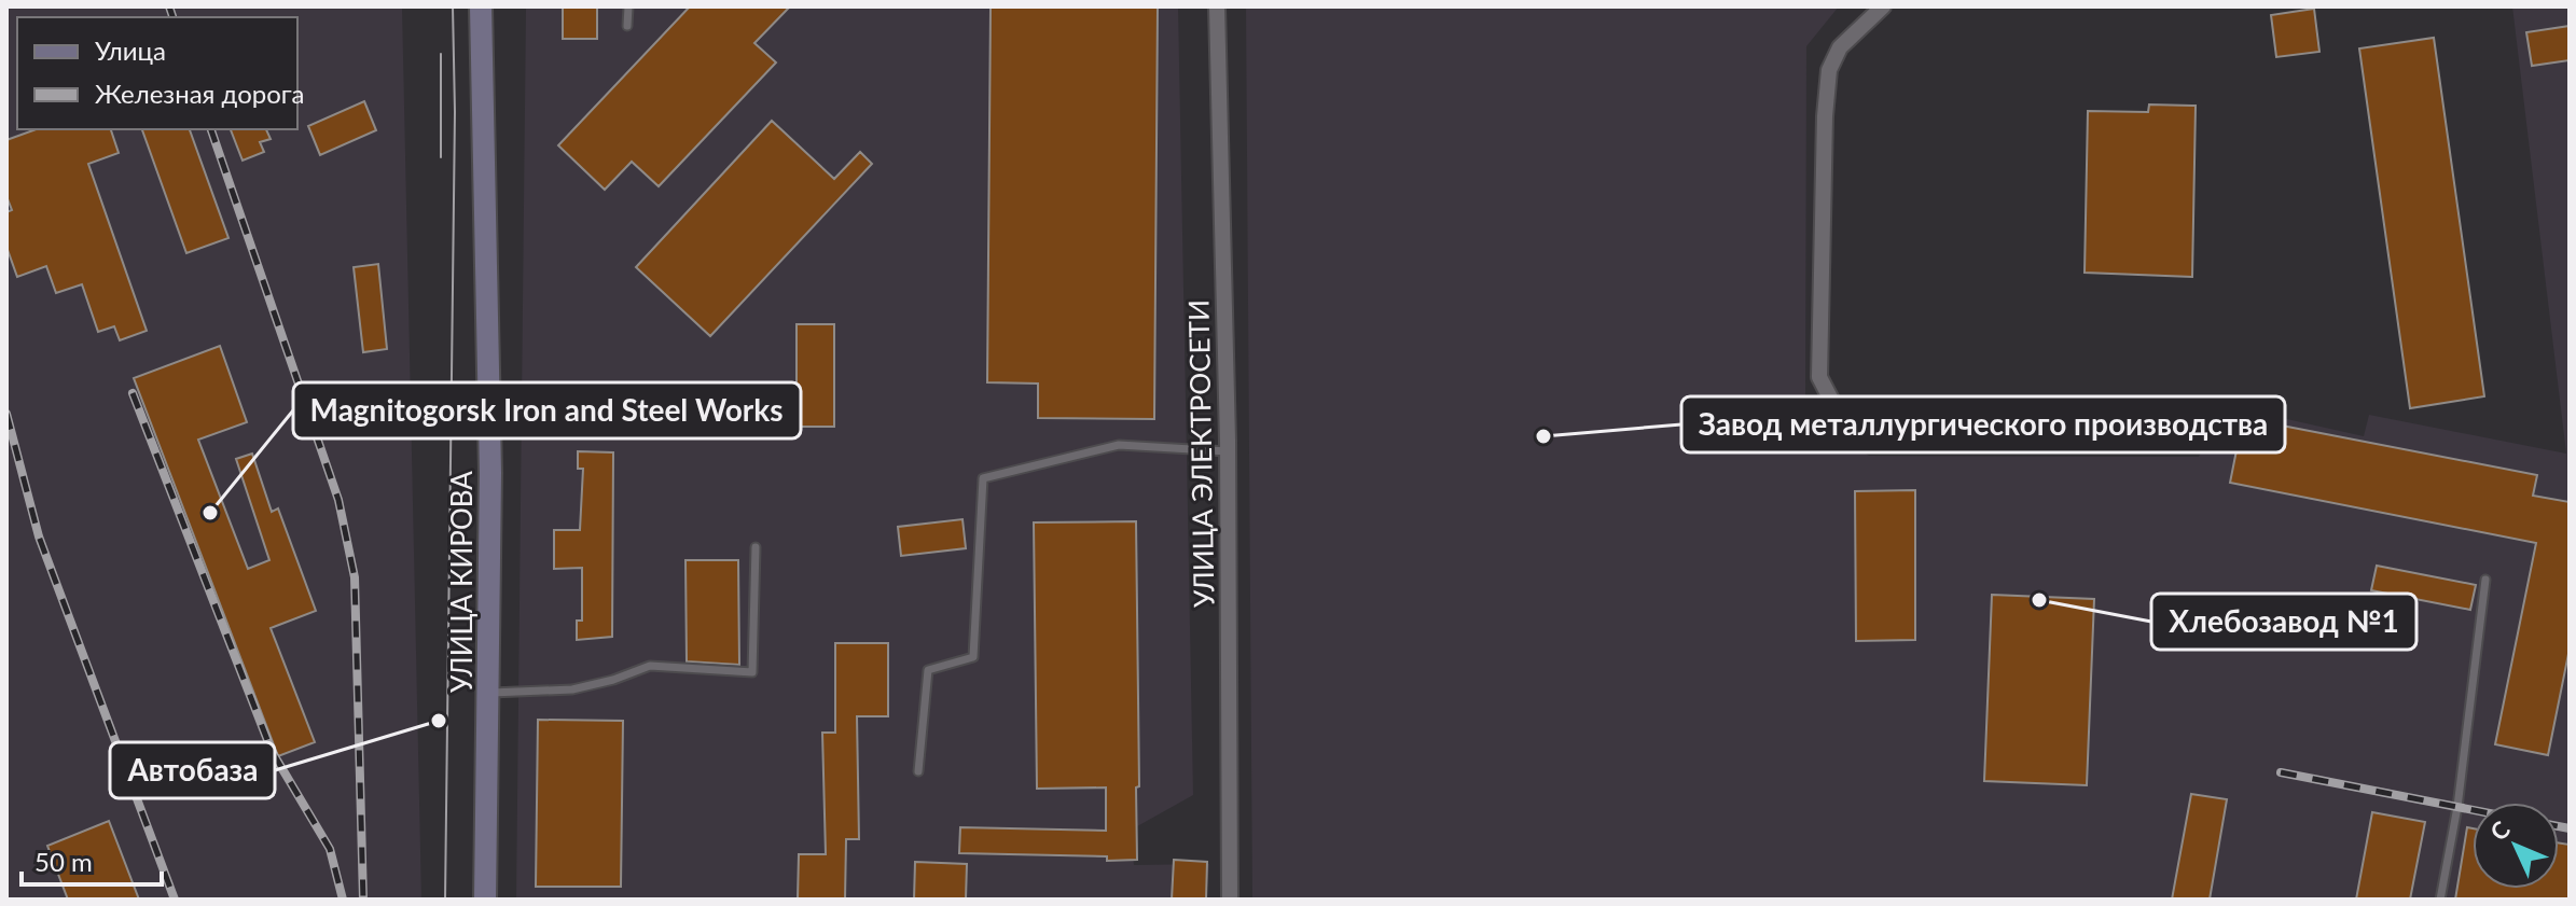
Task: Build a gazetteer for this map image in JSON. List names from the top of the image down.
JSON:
{
  "streets": {
    "main road": ["УЛИЦА КИРОВА"],
    "street": ["УЛИЦА ЭЛЕКТРОСЕТИ"]
  },
  "places": [
    "Завод металлургического производства",
    "Magnitogorsk Iron and Steel Works",
    "Хлебозавод №1",
    "Автобаза"
  ],
  "legend": ["Улица", "Железная дорога"],
  "scale_bar": "50 m",
  "north": "top left"
}
